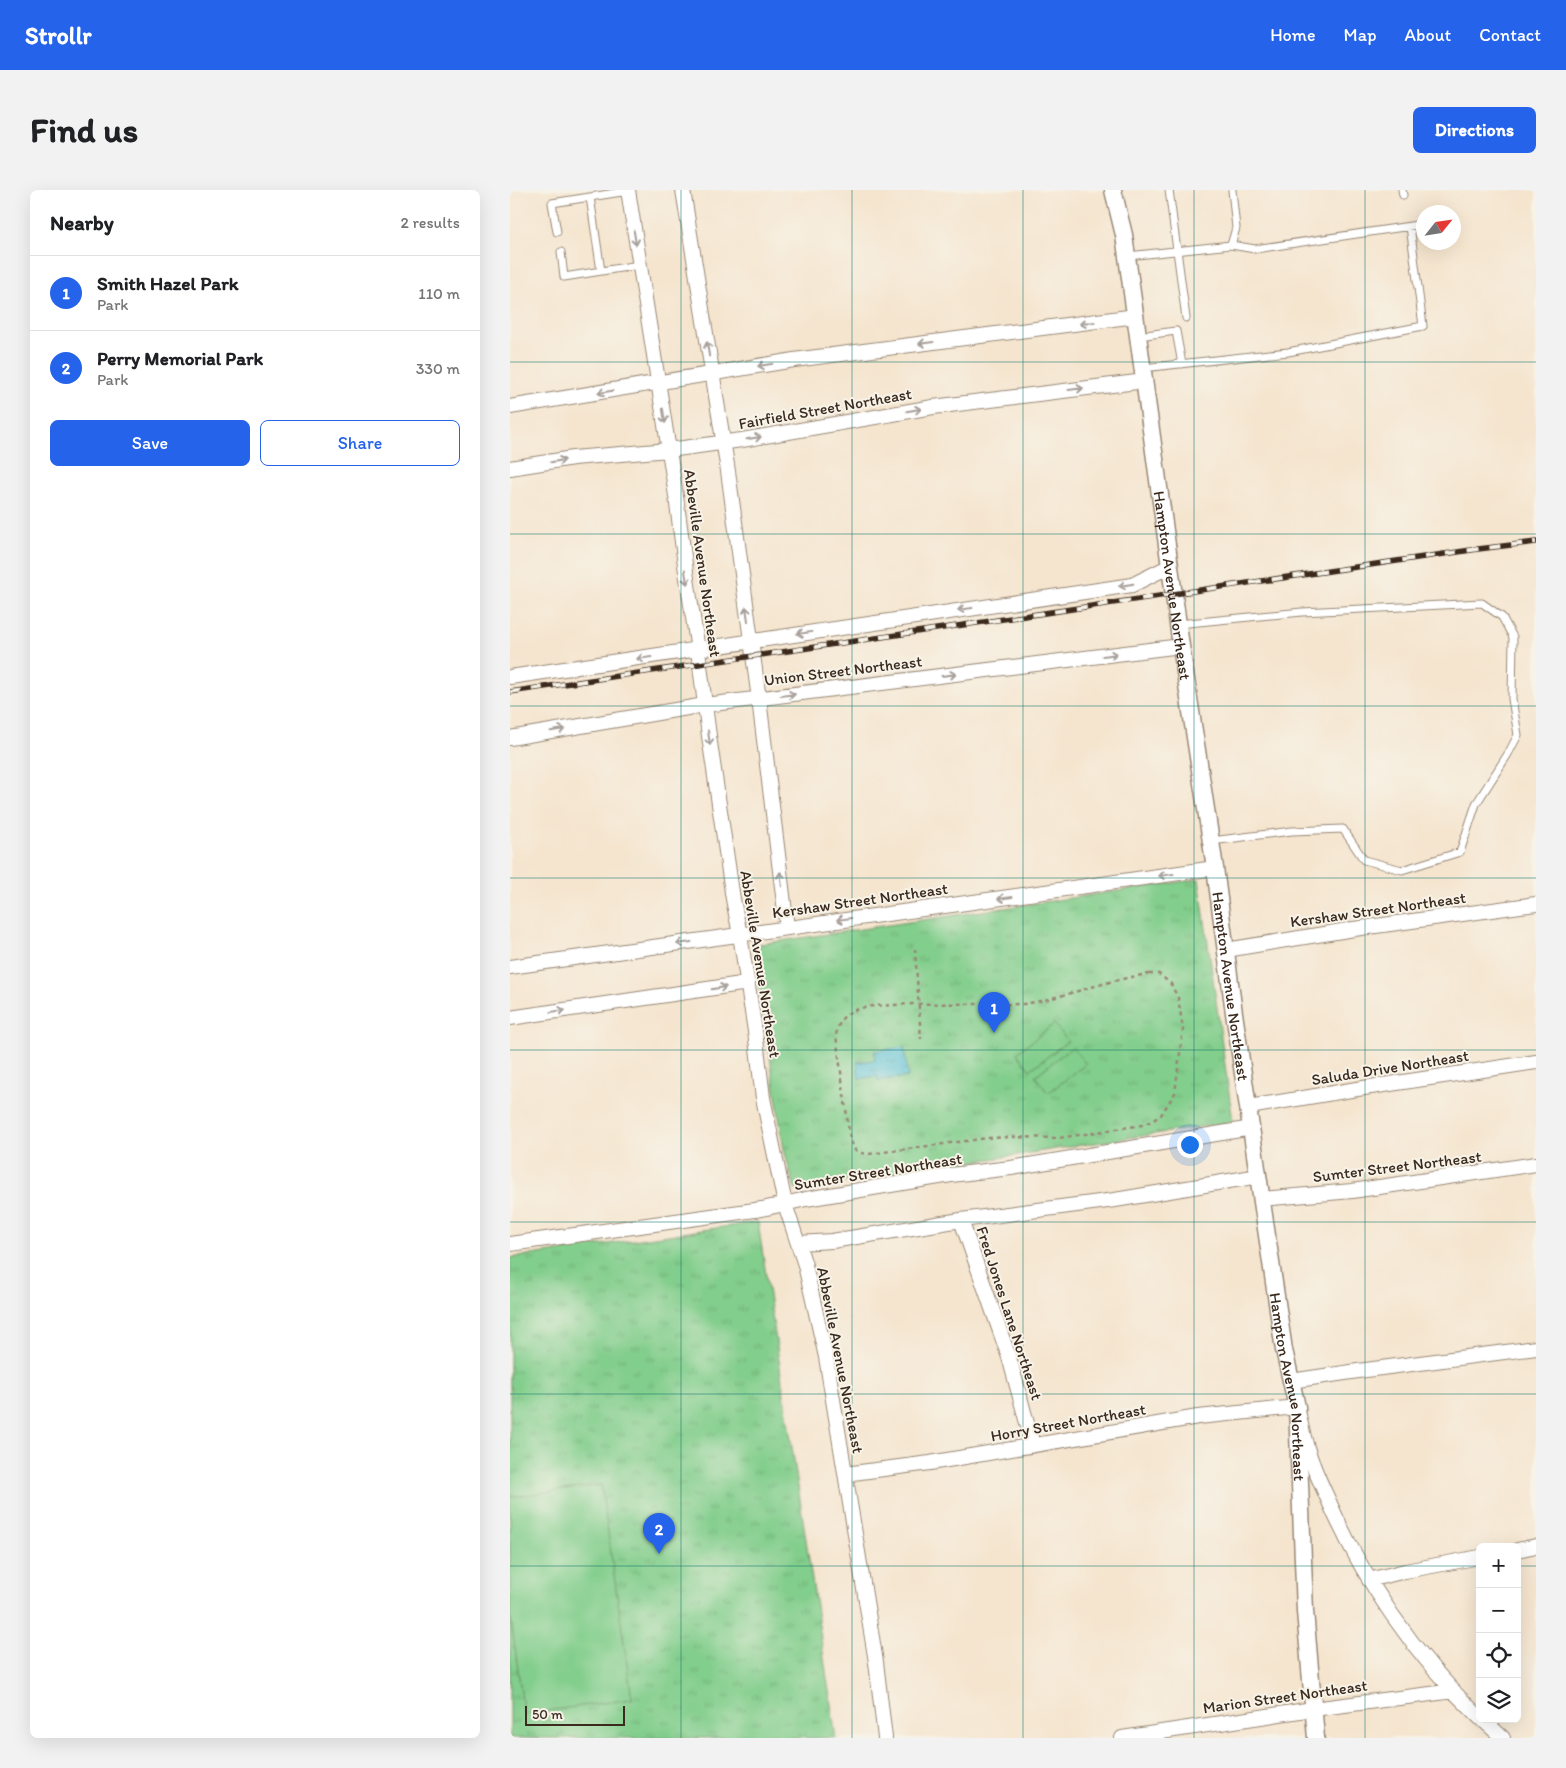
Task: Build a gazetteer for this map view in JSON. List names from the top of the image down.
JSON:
{
  "streets": {
    "street": [
      "Fairfield Street Northeast",
      "Abbeville Avenue Northeast",
      "Hampton Avenue Northeast",
      "Union Street Northeast",
      "Kershaw Street Northeast",
      "Saluda Drive Northeast",
      "Sumter Street Northeast",
      "Fred Jones Lane Northeast",
      "Horry Street Northeast",
      "Marion Street Northeast"
    ]
  },
  "crossings": [
    ["Fairfield Street Northeast", "Abbeville Avenue Northeast"],
    ["Fairfield Street Northeast", "Hampton Avenue Northeast"],
    ["Abbeville Avenue Northeast", "Union Street Northeast"],
    ["Abbeville Avenue Northeast", "Kershaw Street Northeast"],
    ["Abbeville Avenue Northeast", "Sumter Street Northeast"],
    ["Abbeville Avenue Northeast", "Horry Street Northeast"],
    ["Hampton Avenue Northeast", "Union Street Northeast"],
    ["Hampton Avenue Northeast", "Kershaw Street Northeast"],
    ["Hampton Avenue Northeast", "Saluda Drive Northeast"],
    ["Hampton Avenue Northeast", "Sumter Street Northeast"],
    ["Hampton Avenue Northeast", "Horry Street Northeast"],
    ["Hampton Avenue Northeast", "Marion Street Northeast"],
    ["Fred Jones Lane Northeast", "Horry Street Northeast"]
  ],
  "scale_bar": "50 m",
  "north": "top right",
  "page": {
    "header": "Strollr",
    "nav": [
      "Home",
      "Map",
      "About",
      "Contact"
    ],
    "buttons": [
      "Directions",
      ["Save", "Share"]
    ],
    "title": "Find us",
    "heading": ["Nearby", "2 results"],
    "list": [
      {
        "mark": "1",
        "name": "Smith Hazel Park",
        "note": "Park",
        "value": "110 m"
      },
      {
        "mark": "2",
        "name": "Perry Memorial Park",
        "note": "Park",
        "value": "330 m"
      }
    ],
    "pins": ["1", "2"],
    "map_buttons": ["+", "−"],
    "scale": "50 m"
  }
}
